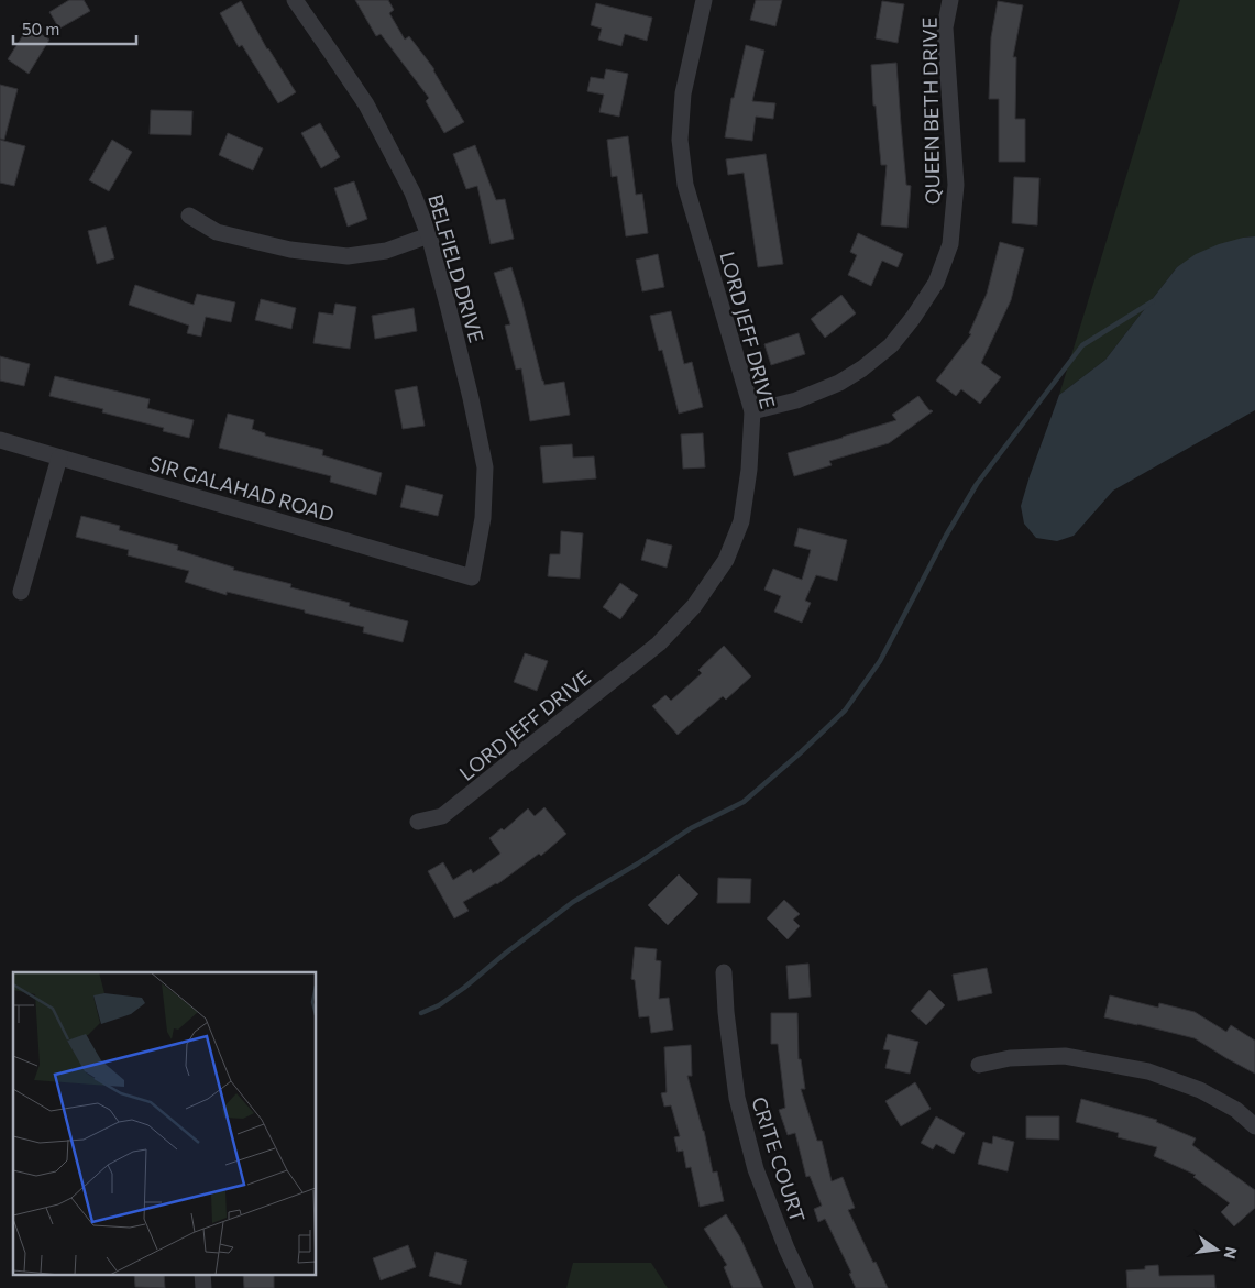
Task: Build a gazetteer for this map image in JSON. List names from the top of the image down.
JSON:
{
  "streets": {
    "street": [
      "QUEEN BETH DRIVE",
      "BELFIELD DRIVE",
      "LORD JEFF DRIVE",
      "SIR GALAHAD ROAD",
      "CRITE COURT"
    ]
  },
  "crossings": [
    ["QUEEN BETH DRIVE", "LORD JEFF DRIVE"],
    ["BELFIELD DRIVE", "SIR GALAHAD ROAD"]
  ],
  "scale_bar": "50 m",
  "north": "right"
}
